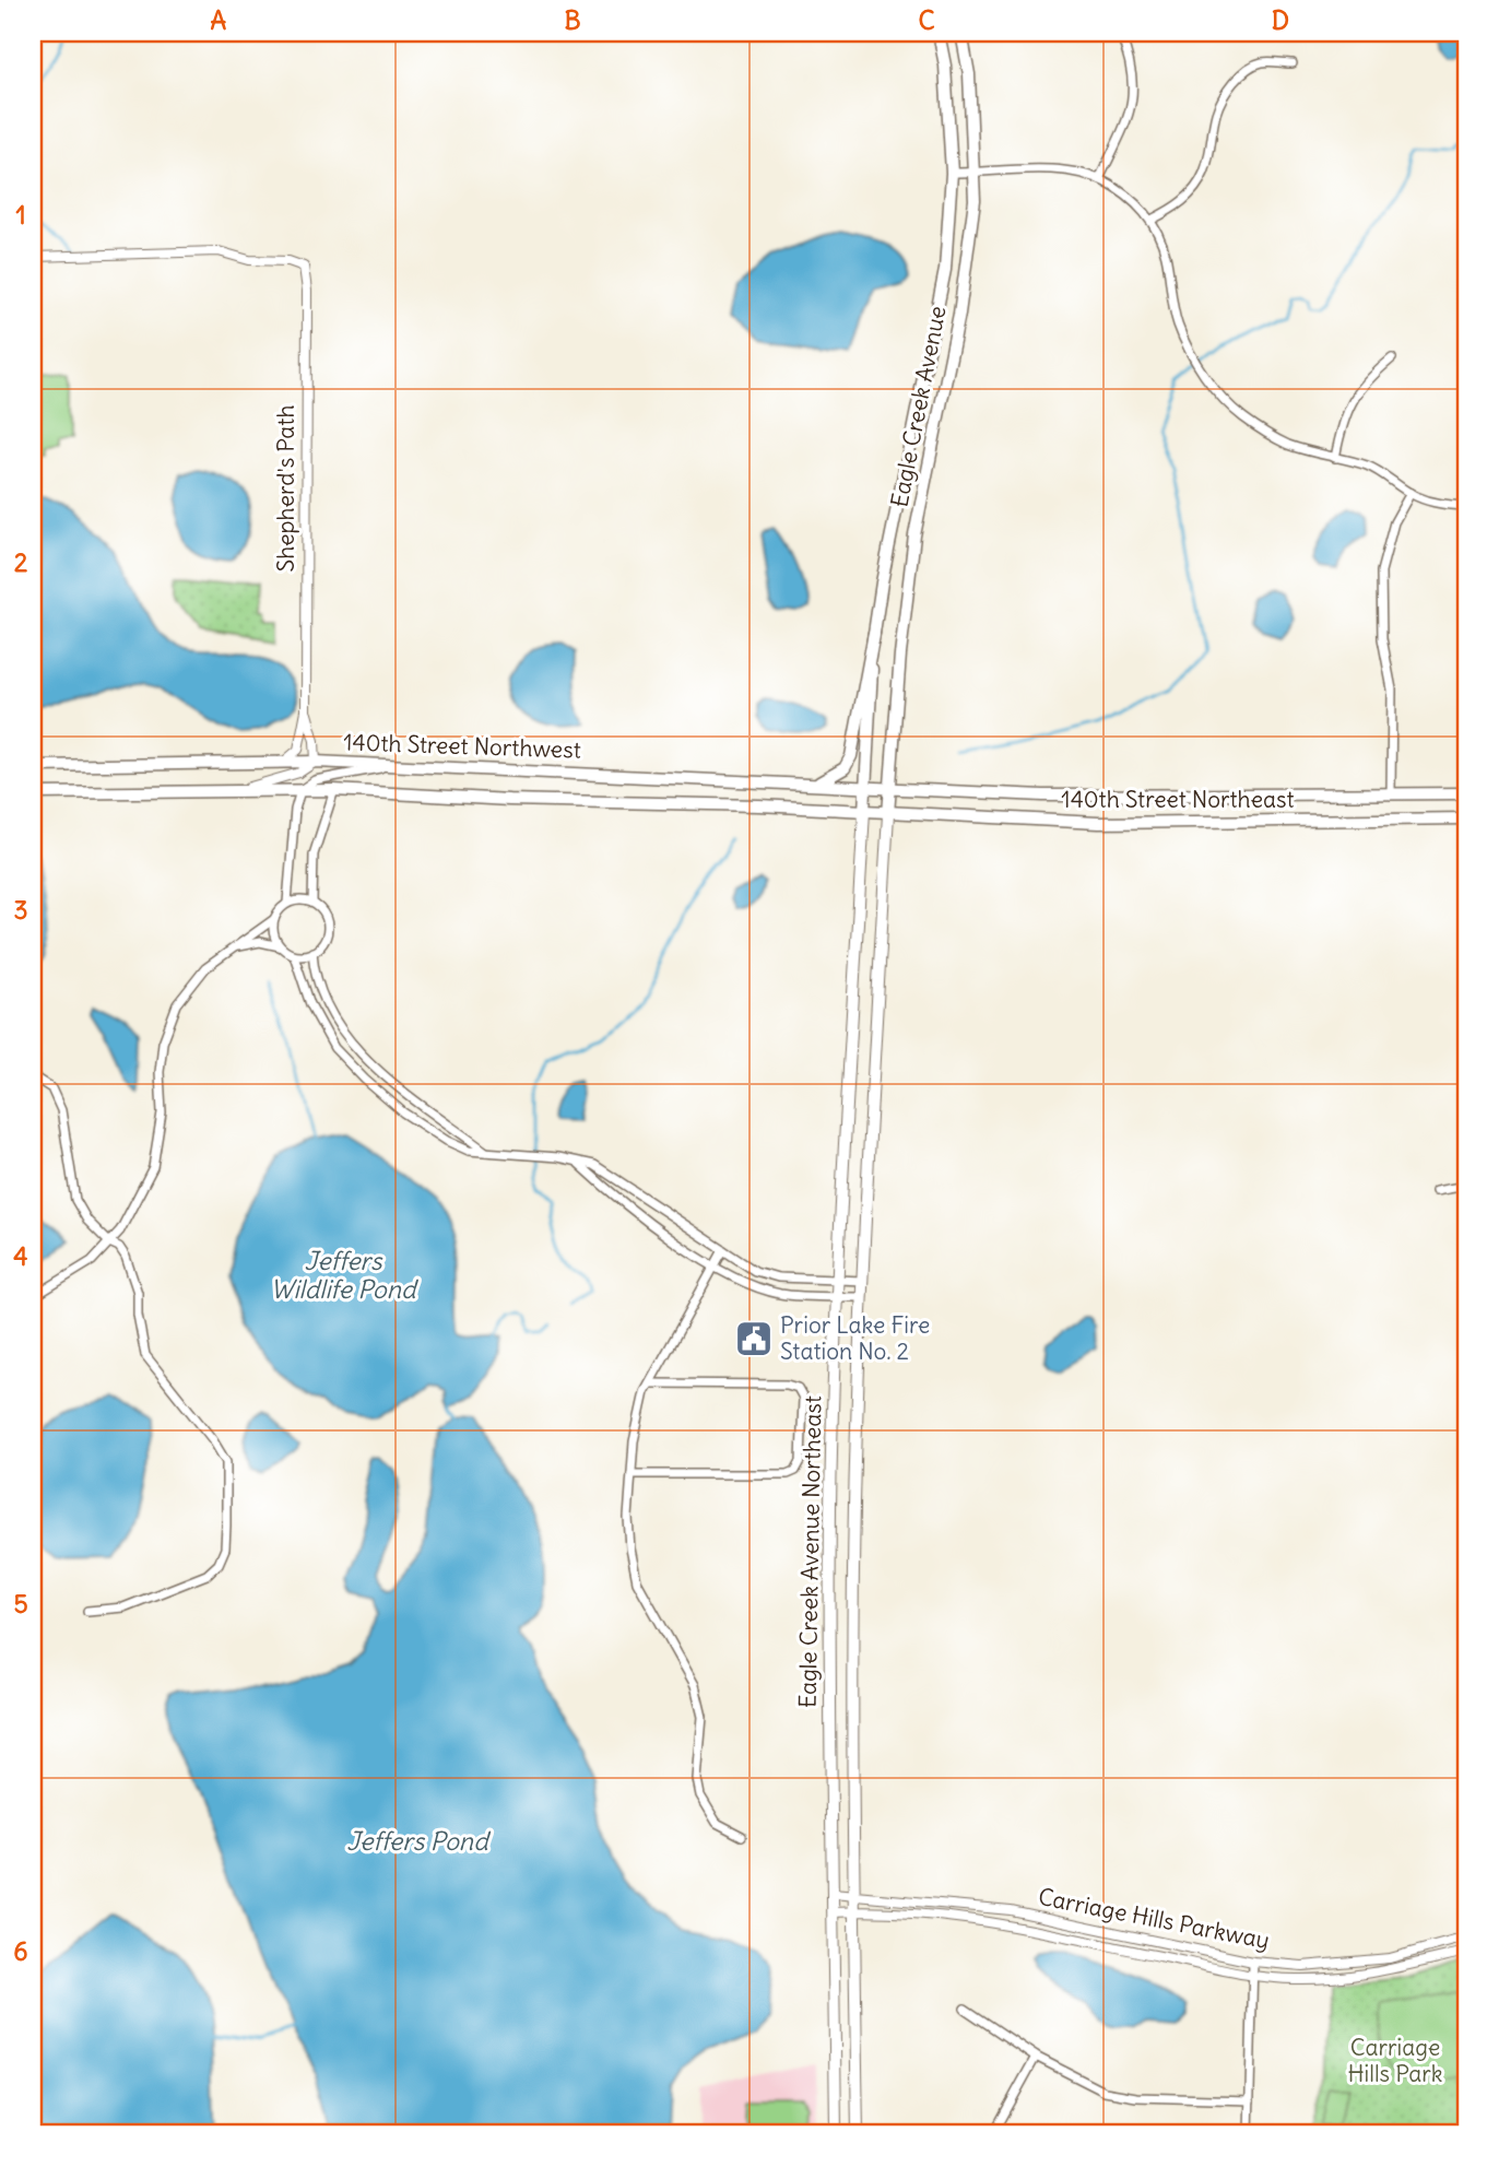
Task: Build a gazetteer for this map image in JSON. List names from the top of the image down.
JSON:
{
  "streets": {
    "main road": [
      "Eagle Creek Avenue",
      "140th Street Northwest",
      "140th Street Northeast",
      "Eagle Creek Avenue Northeast"
    ],
    "street": ["Shepherd's Path", "Carriage Hills Parkway"]
  },
  "crossings": [
    ["Eagle Creek Avenue", "140th Street Northwest"],
    ["Eagle Creek Avenue", "140th Street Northeast"],
    ["Eagle Creek Avenue", "Eagle Creek Avenue Northeast"],
    ["Shepherd's Path", "140th Street Northwest"],
    ["140th Street Northwest", "140th Street Northeast"],
    ["140th Street Northwest", "Eagle Creek Avenue Northeast"],
    ["140th Street Northeast", "Eagle Creek Avenue Northeast"],
    ["Eagle Creek Avenue Northeast", "Carriage Hills Parkway"]
  ],
  "water": ["Jeffers Wildlife Pond", "Jeffers Pond"],
  "parks": ["Carriage Hills Park"],
  "places": {
    "public building": ["Prior Lake Fire Station No. 2"]
  },
  "grid": {
    "columns": [
      "A",
      "B",
      "C",
      "D"
    ],
    "rows": [
      "1",
      "2",
      "3",
      "4",
      "5",
      "6"
    ]
  }
}
